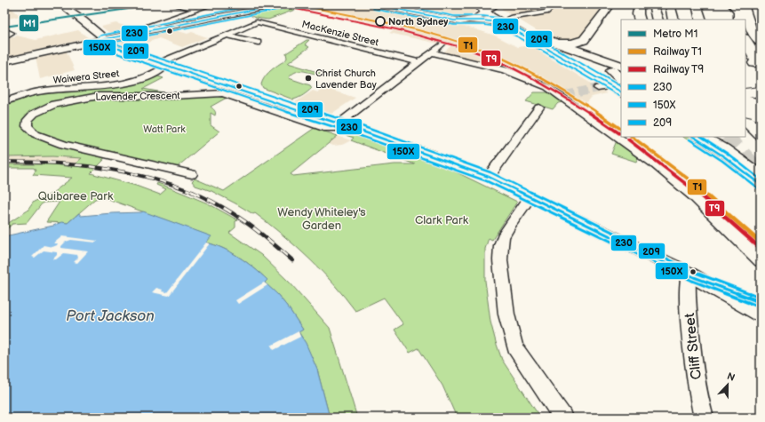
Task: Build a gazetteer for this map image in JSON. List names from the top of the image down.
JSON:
{
  "streets": {
    "street": [
      "MacKenzie Street",
      "Waiwera Street",
      "Lavender Crescent",
      "Cliff Street"
    ]
  },
  "crossings": [
    ["MacKenzie Street", "Waiwera Street"]
  ],
  "water": ["Port Jackson"],
  "parks": [
    "Watt Park",
    "Quibaree Park",
    "Wendy Whiteley's Garden",
    "Clark Park"
  ],
  "places": ["North Sydney", "Christ Church Lavender Bay"],
  "lines": [
    "metro line M1",
    "rail line T1",
    "transit line 230",
    "transit line 150X",
    "transit line 209",
    "rail line T9"
  ],
  "legend": [
    "Metro M1",
    "Railway T1",
    "Railway T9",
    "230",
    "150X",
    "209"
  ],
  "north": "top"
}
